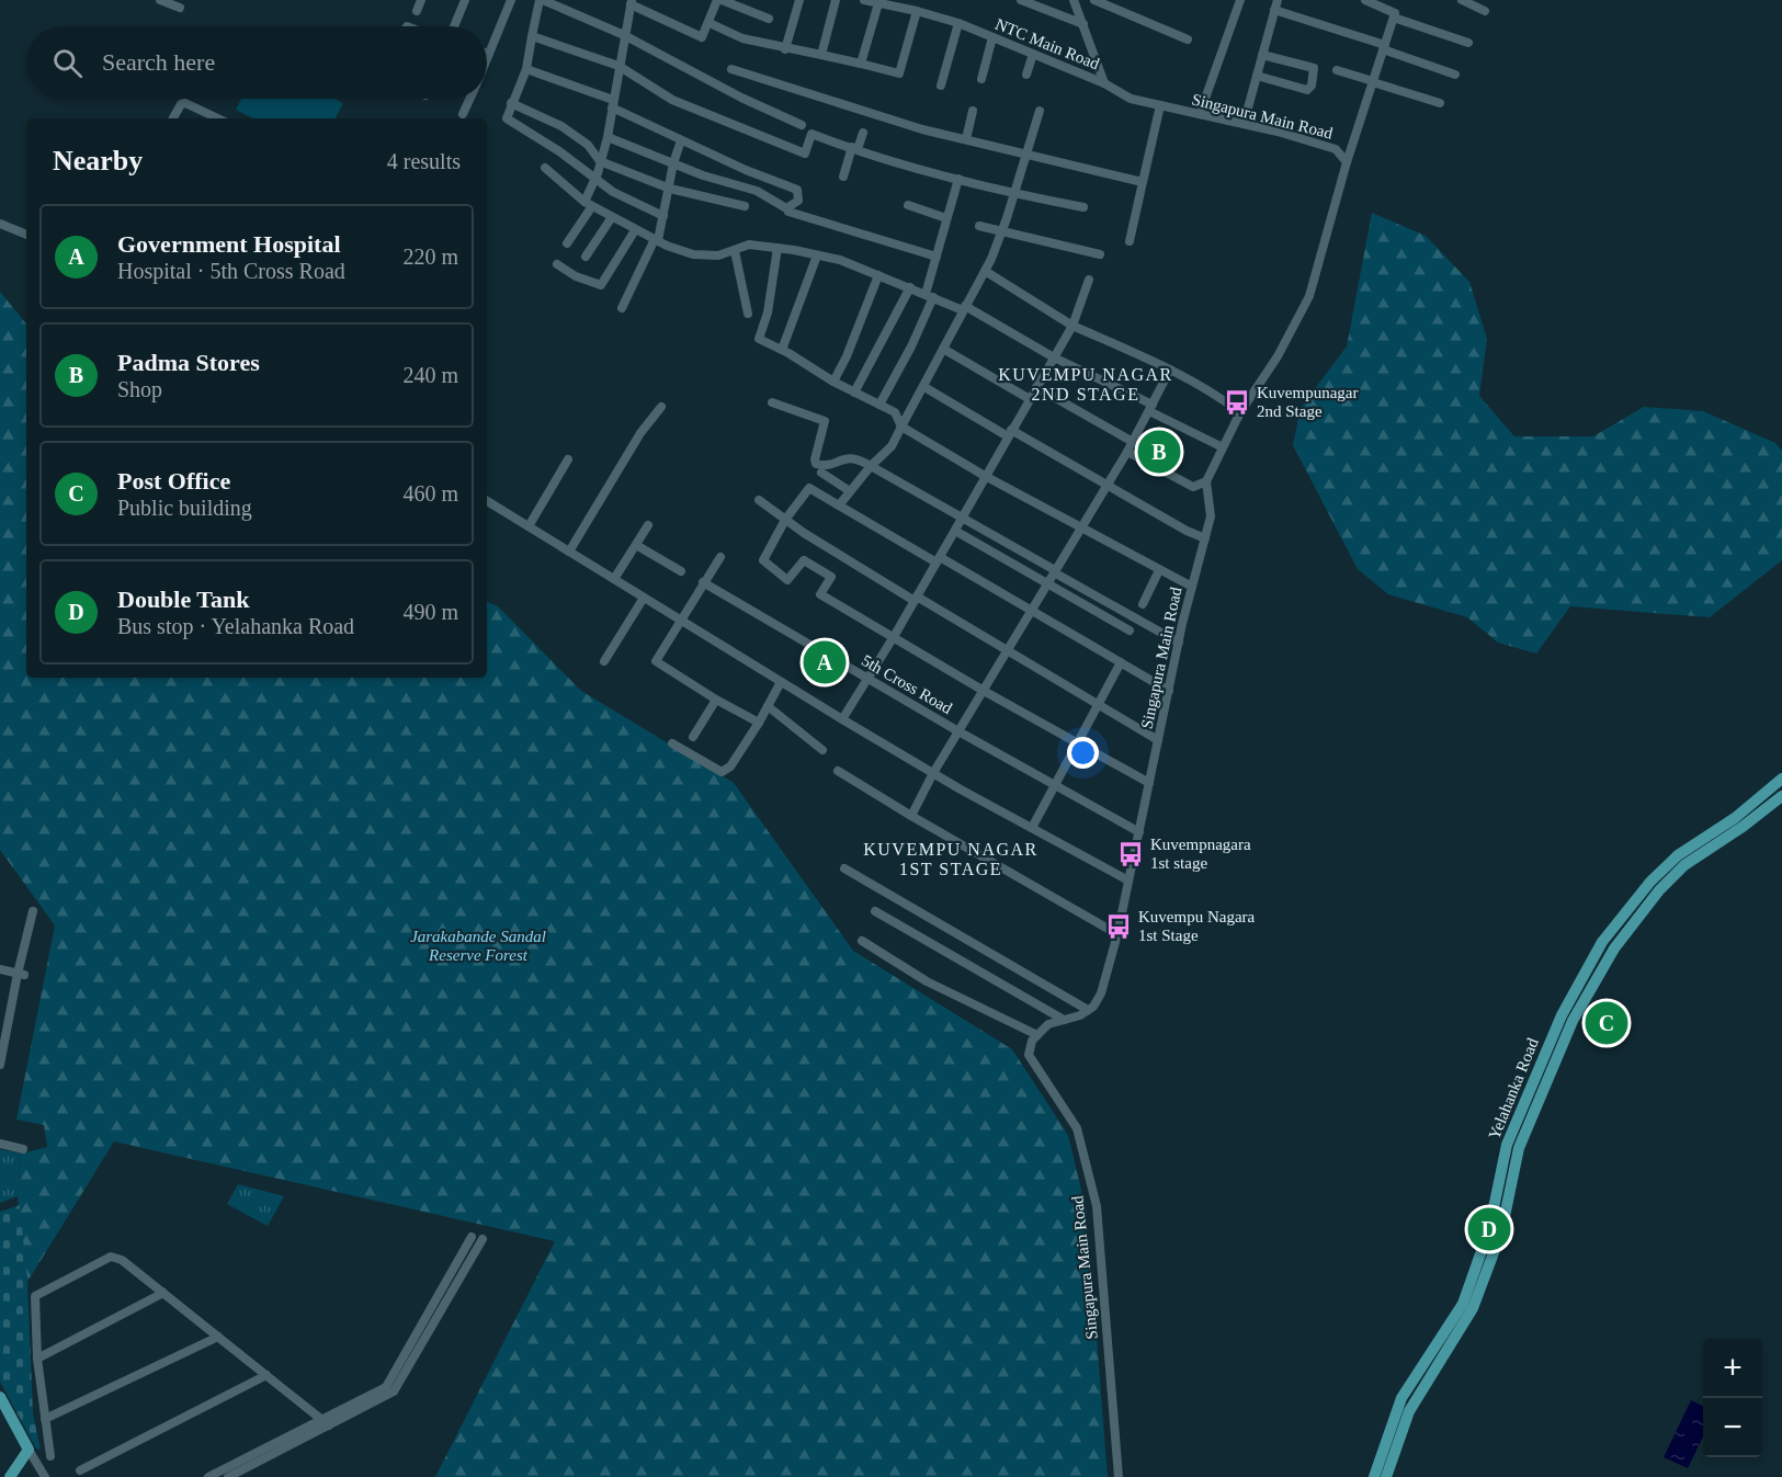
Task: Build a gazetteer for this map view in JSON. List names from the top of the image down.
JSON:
{
  "streets": {
    "main road": ["Yelahanka Road"],
    "street": ["NTC Main Road", "Singapura Main Road", "5th Cross Road"]
  },
  "crossings": [
    ["NTC Main Road", "Singapura Main Road"],
    ["Singapura Main Road", "5th Cross Road"]
  ],
  "districts": ["KUVEMPU NAGAR 2ND STAGE", "KUVEMPU NAGAR 1ST STAGE"],
  "parks": ["Jarakabande Sandal Reserve Forest"],
  "places": {
    "bus stop": ["Kuvempunagar 2nd Stage", "Kuvempnagara 1st stage", "Kuvempu Nagara 1st Stage"]
  },
  "page": {
    "search": "Search here",
    "heading": ["Nearby", "4 results"],
    "list": [
      {
        "mark": "A",
        "name": "Government Hospital",
        "note": "Hospital · 5th Cross Road",
        "value": "220 m"
      },
      {
        "mark": "B",
        "name": "Padma Stores",
        "note": "Shop",
        "value": "240 m"
      },
      {
        "mark": "C",
        "name": "Post Office",
        "note": "Public building",
        "value": "460 m"
      },
      {
        "mark": "D",
        "name": "Double Tank",
        "note": "Bus stop · Yelahanka Road",
        "value": "490 m"
      }
    ],
    "pins": [
      "B",
      "A",
      "C",
      "D"
    ],
    "map_buttons": ["+", "−"]
  }
}
